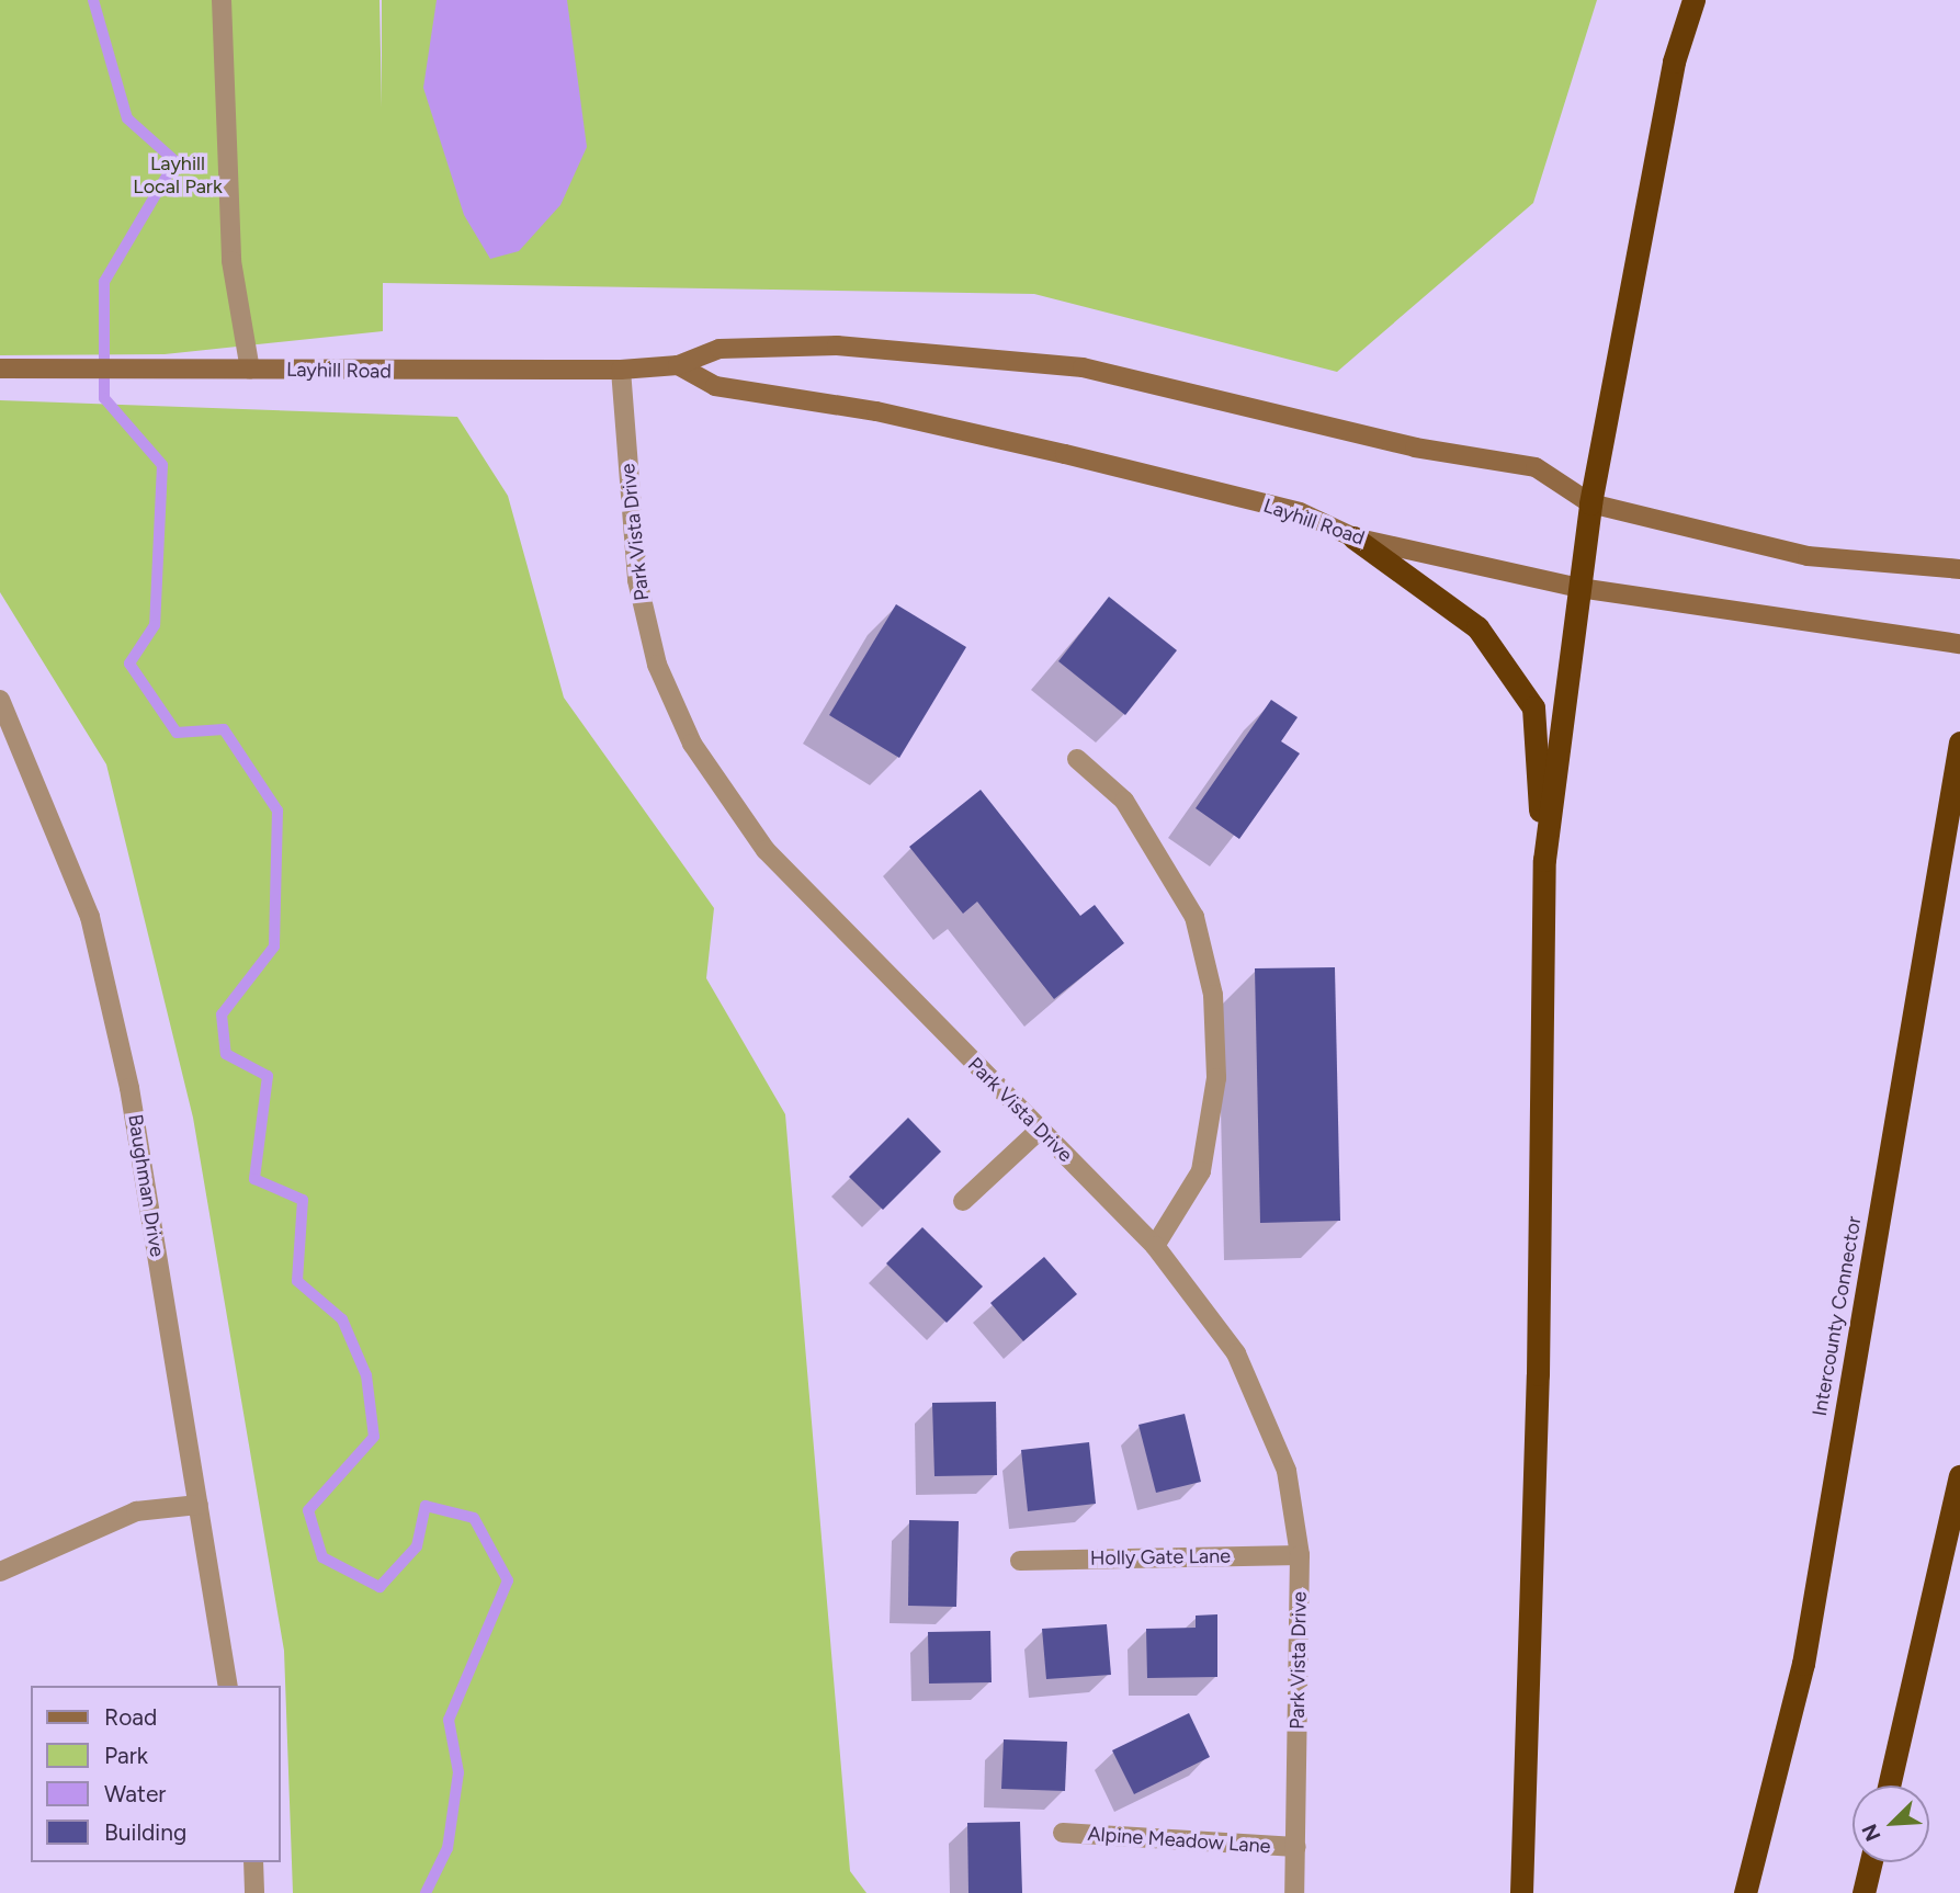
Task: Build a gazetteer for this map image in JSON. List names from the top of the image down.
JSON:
{
  "streets": {
    "highway": ["Intercounty Connector"],
    "main road": ["Layhill Road"],
    "street": [
      "Park Vista Drive",
      "Baughman Drive",
      "Holly Gate Lane",
      "Alpine Meadow Lane"
    ]
  },
  "crossings": [
    ["Layhill Road", "Park Vista Drive"],
    ["Park Vista Drive", "Holly Gate Lane"],
    ["Park Vista Drive", "Alpine Meadow Lane"]
  ],
  "parks": ["Layhill Local Park"],
  "legend": [
    "Road",
    "Park",
    "Water",
    "Building"
  ],
  "north": "bottom left"
}
